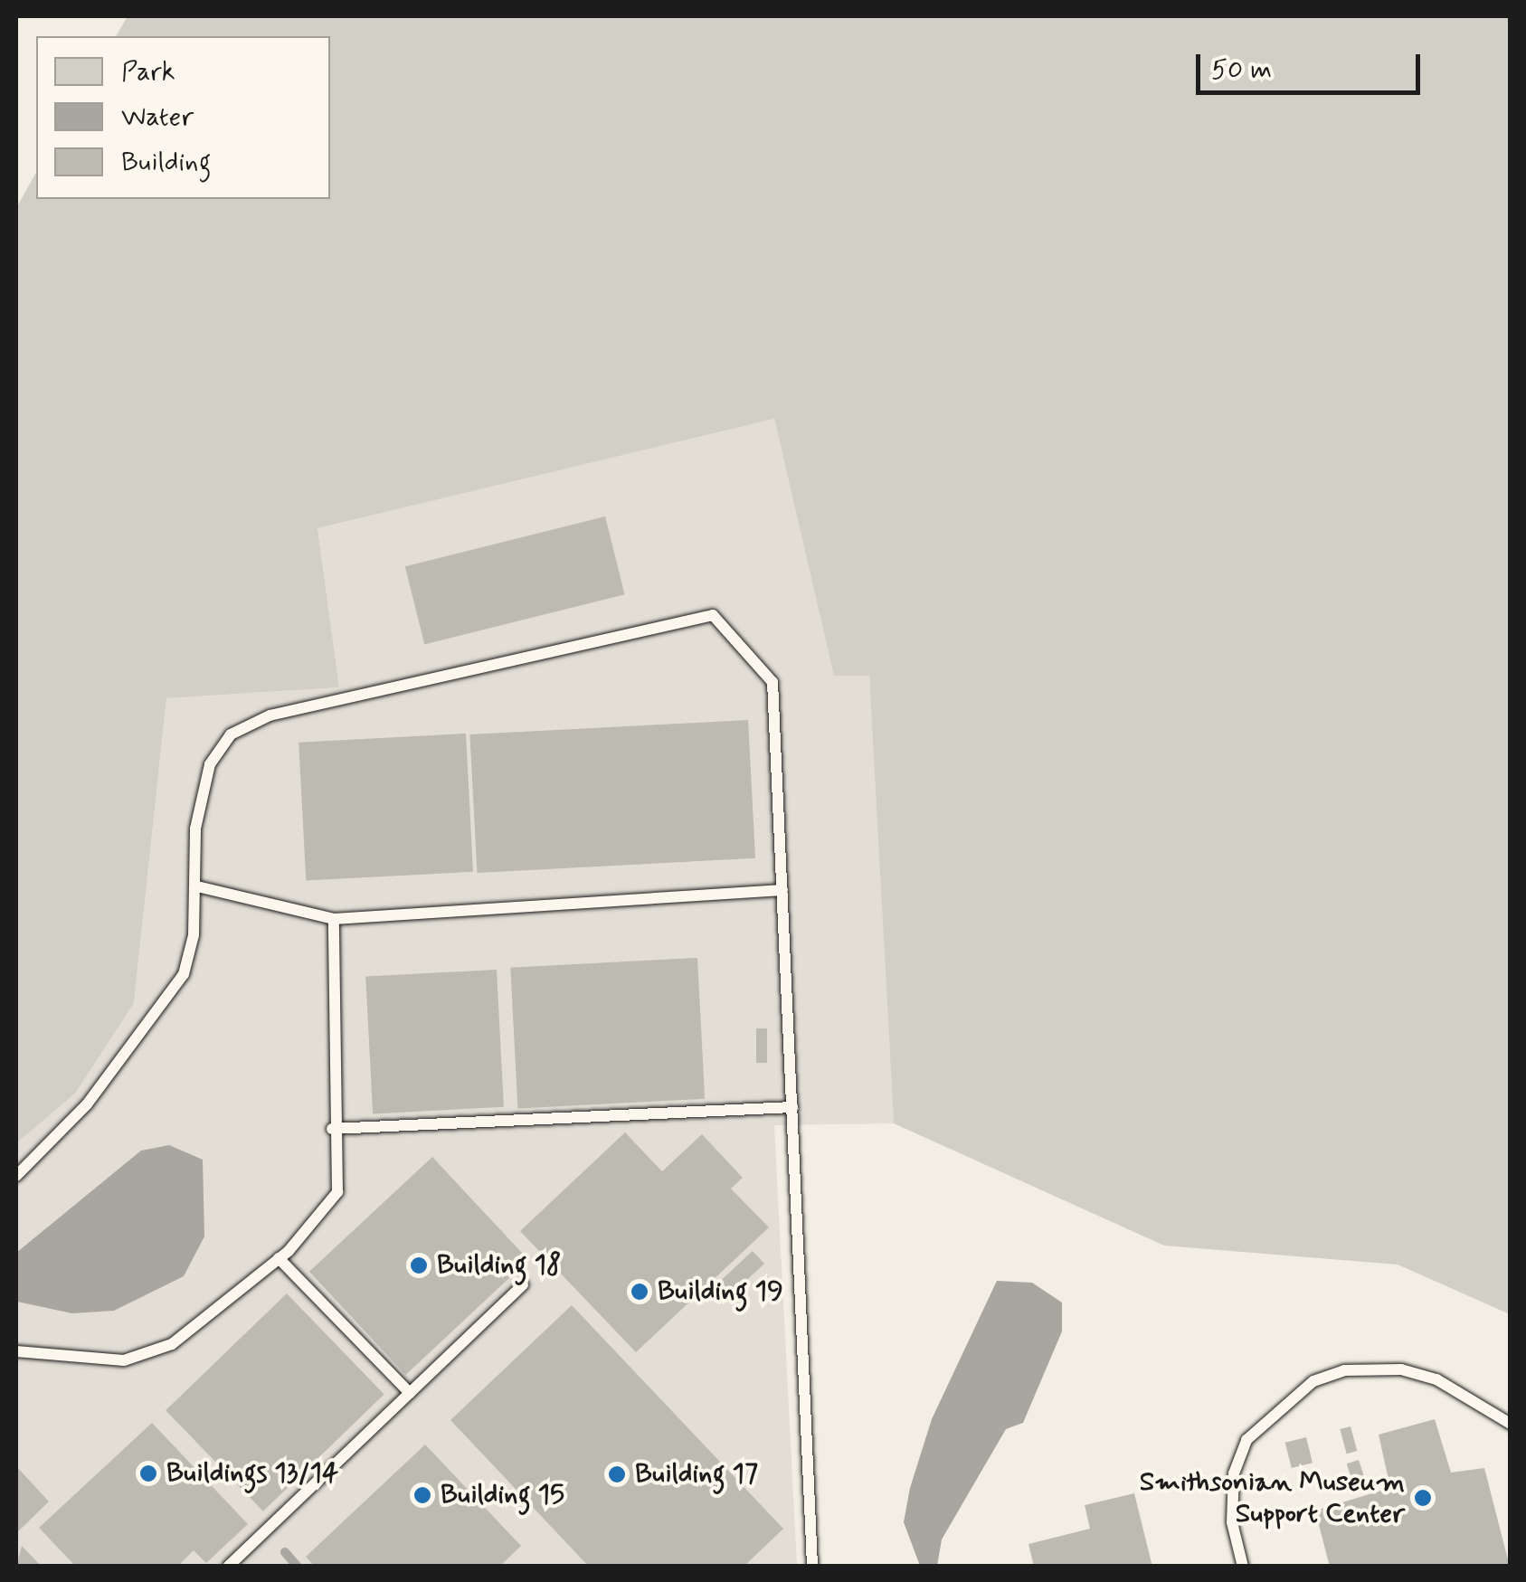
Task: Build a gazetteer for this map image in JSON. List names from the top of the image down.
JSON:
{
  "places": [
    "Building 18",
    "Building 19",
    "Buildings 13/14",
    "Building 17",
    "Building 15",
    "Smithsonian Museum Support Center"
  ],
  "legend": ["Park", "Water", "Building"],
  "scale_bar": "50 m"
}
